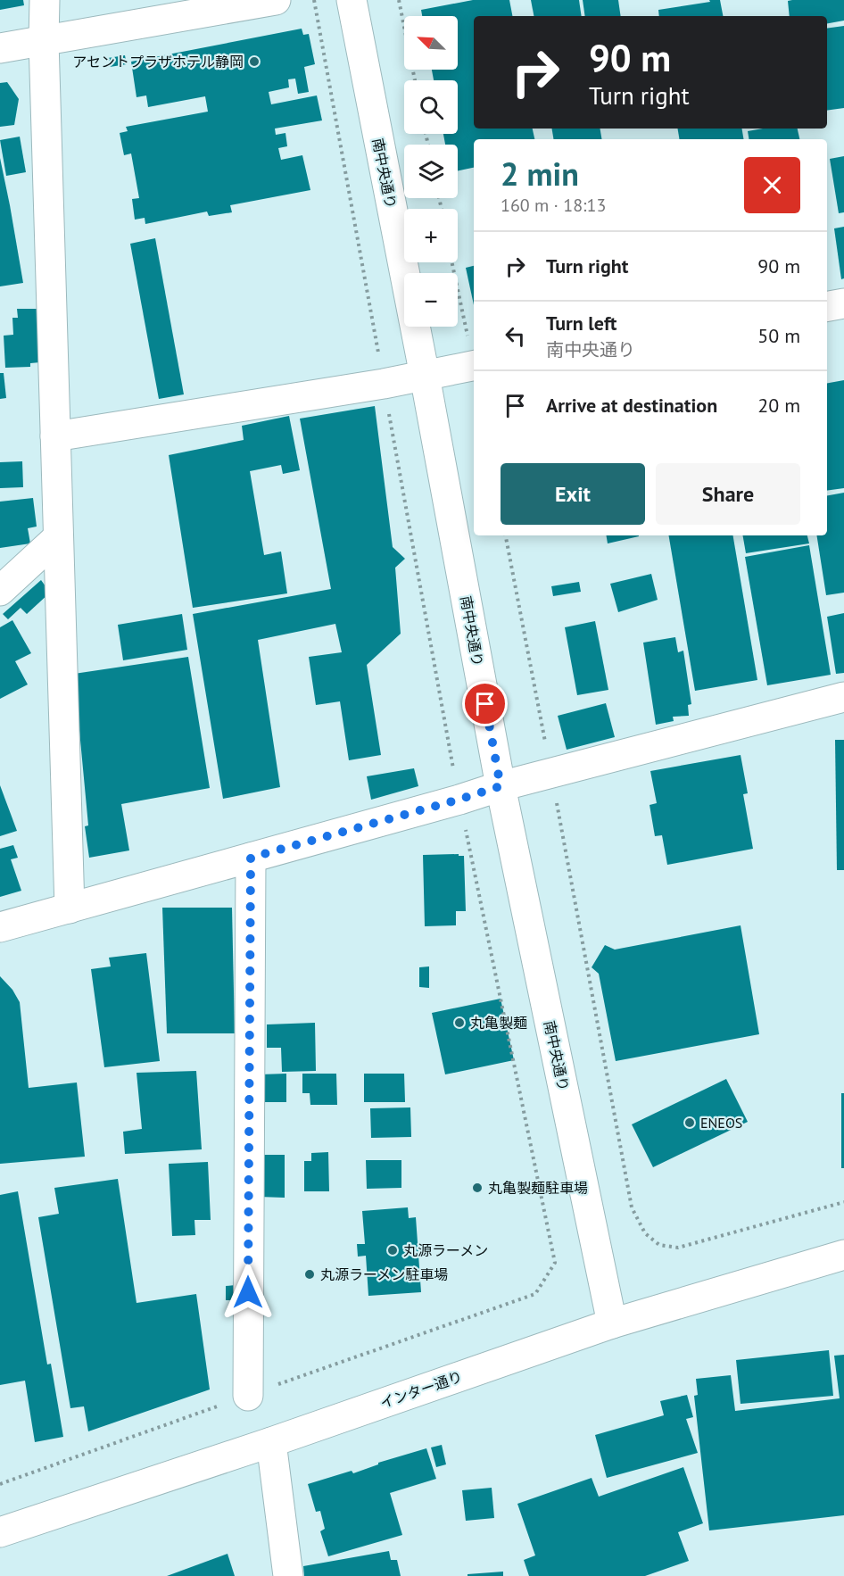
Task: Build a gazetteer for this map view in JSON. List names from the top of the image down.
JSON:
{
  "streets": {
    "street": ["南中央通り", "インター通り"]
  },
  "crossings": [
    ["南中央通り", "インター通り"]
  ],
  "places": [
    "アセントプラザホテル静岡",
    "丸亀製麺",
    "ENEOS",
    "丸亀製麺駐車場",
    "丸源ラーメン",
    "丸源ラーメン駐車場"
  ],
  "north": "top left",
  "page": {
    "map_buttons": ["+", "−"],
    "turn": ["90 m", "Turn right"],
    "heading": ["2 min", "160 m · 18:13"],
    "list": [
      {
        "name": "Turn right",
        "value": "90 m"
      },
      {
        "name": "Turn left",
        "note": "南中央通り",
        "value": "50 m"
      },
      {
        "name": "Arrive at destination",
        "value": "20 m"
      }
    ],
    "buttons": ["Exit", "Share"]
  }
}
